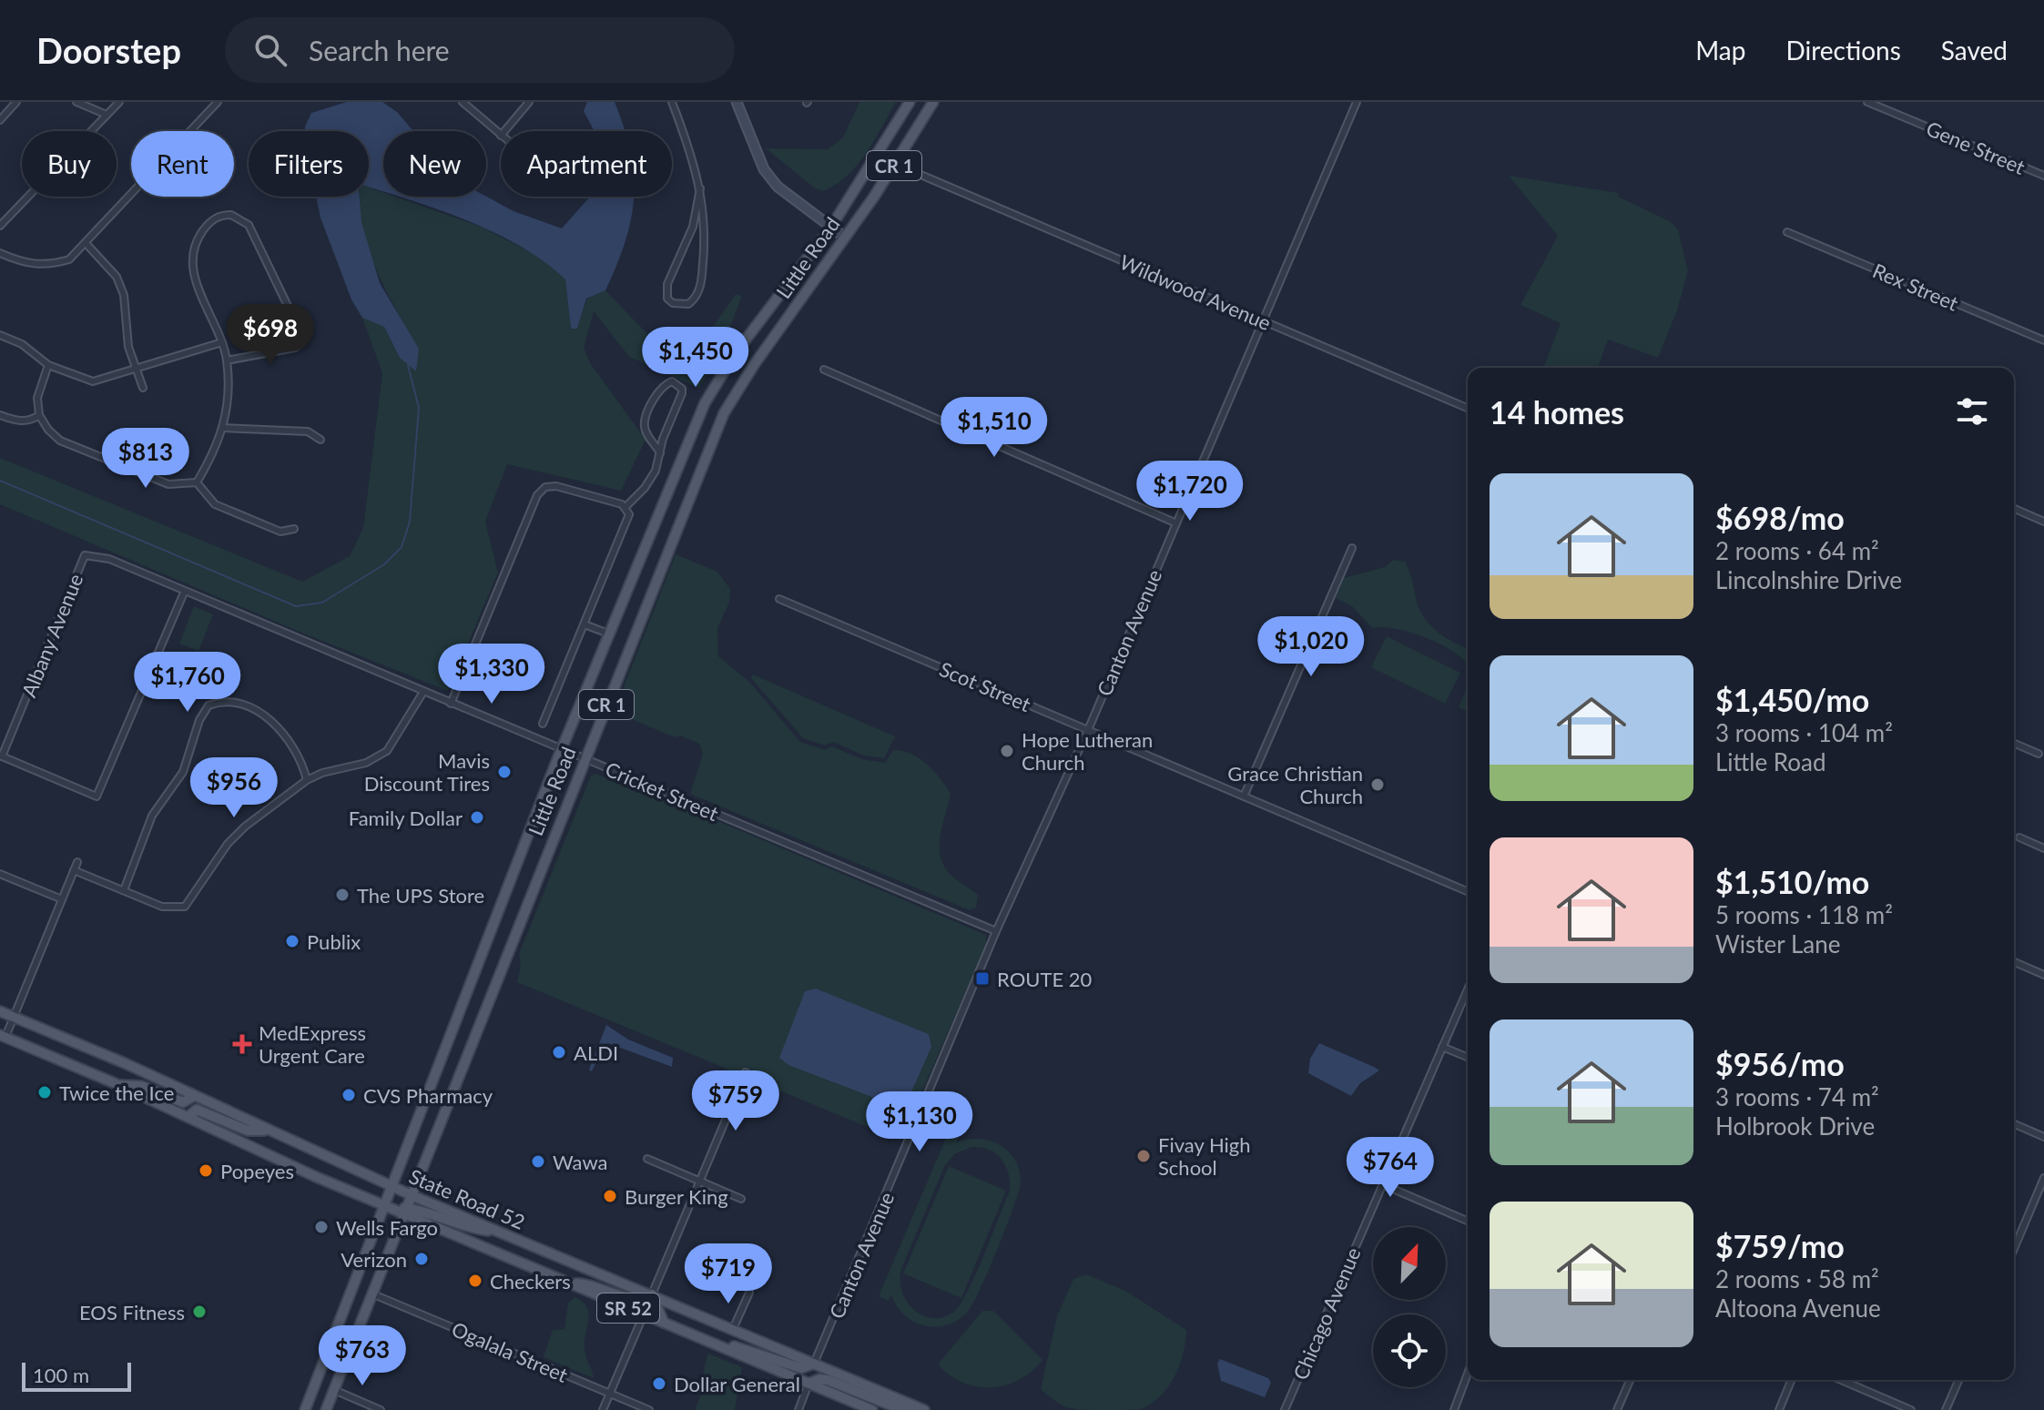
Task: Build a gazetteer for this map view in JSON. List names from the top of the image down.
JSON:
{
  "streets": {
    "main road": [
      "CR 1",
      "Little Road",
      "State Road 52",
      "SR 52"
    ],
    "street": [
      "Gene Street",
      "Rex Street",
      "Wildwood Avenue",
      "Canton Avenue",
      "Albany Avenue",
      "Scot Street",
      "Cricket Street",
      "Chicago Avenue",
      "Ogalala Street"
    ]
  },
  "crossings": [
    ["Little Road", "Cricket Street"],
    ["Little Road", "State Road 52"],
    ["Little Road", "Ogalala Street"],
    ["Wildwood Avenue", "Canton Avenue"],
    ["Canton Avenue", "Scot Street"],
    ["Canton Avenue", "Cricket Street"],
    ["Canton Avenue", "State Road 52"],
    ["Albany Avenue", "Cricket Street"]
  ],
  "places": {
    "other": [
      "Hope Lutheran Church",
      "Mavis Discount Tires",
      "Grace Christian Church",
      "Family Dollar",
      "The UPS Store",
      "Publix",
      "ALDI",
      "Twice the Ice",
      "CVS Pharmacy",
      "Fivay High School",
      "Wawa",
      "Popeyes",
      "Burger King",
      "Wells Fargo",
      "Verizon",
      "Checkers",
      "EOS Fitness",
      "Dollar General"
    ],
    "transit": ["ROUTE 20"],
    "health": ["MedExpress Urgent Care"]
  },
  "scale_bar": "100 m",
  "north": "top right",
  "page": {
    "header": "Doorstep",
    "search": "Search here",
    "nav": ["Map", "Directions", "Saved"],
    "chip": [
      "Buy",
      "Rent",
      "Filters",
      "New",
      "Apartment"
    ],
    "price": [
      "$698",
      "$1,450",
      "$1,510",
      "$813",
      "$1,720",
      "$1,020",
      "$1,330",
      "$1,760",
      "$956",
      "$759",
      "$1,130",
      "$764",
      "$719",
      "$763"
    ],
    "heading": "14 homes",
    "list": [
      {
        "name": "$698/mo",
        "note": "2 rooms · 64 m² · Lincolnshire Drive"
      },
      {
        "name": "$1,450/mo",
        "note": "3 rooms · 104 m² · Little Road"
      },
      {
        "name": "$1,510/mo",
        "note": "5 rooms · 118 m² · Wister Lane"
      },
      {
        "name": "$956/mo",
        "note": "3 rooms · 74 m² · Holbrook Drive"
      },
      {
        "name": "$759/mo",
        "note": "2 rooms · 58 m² · Altoona Avenue"
      }
    ],
    "scale": "100 m"
  }
}
